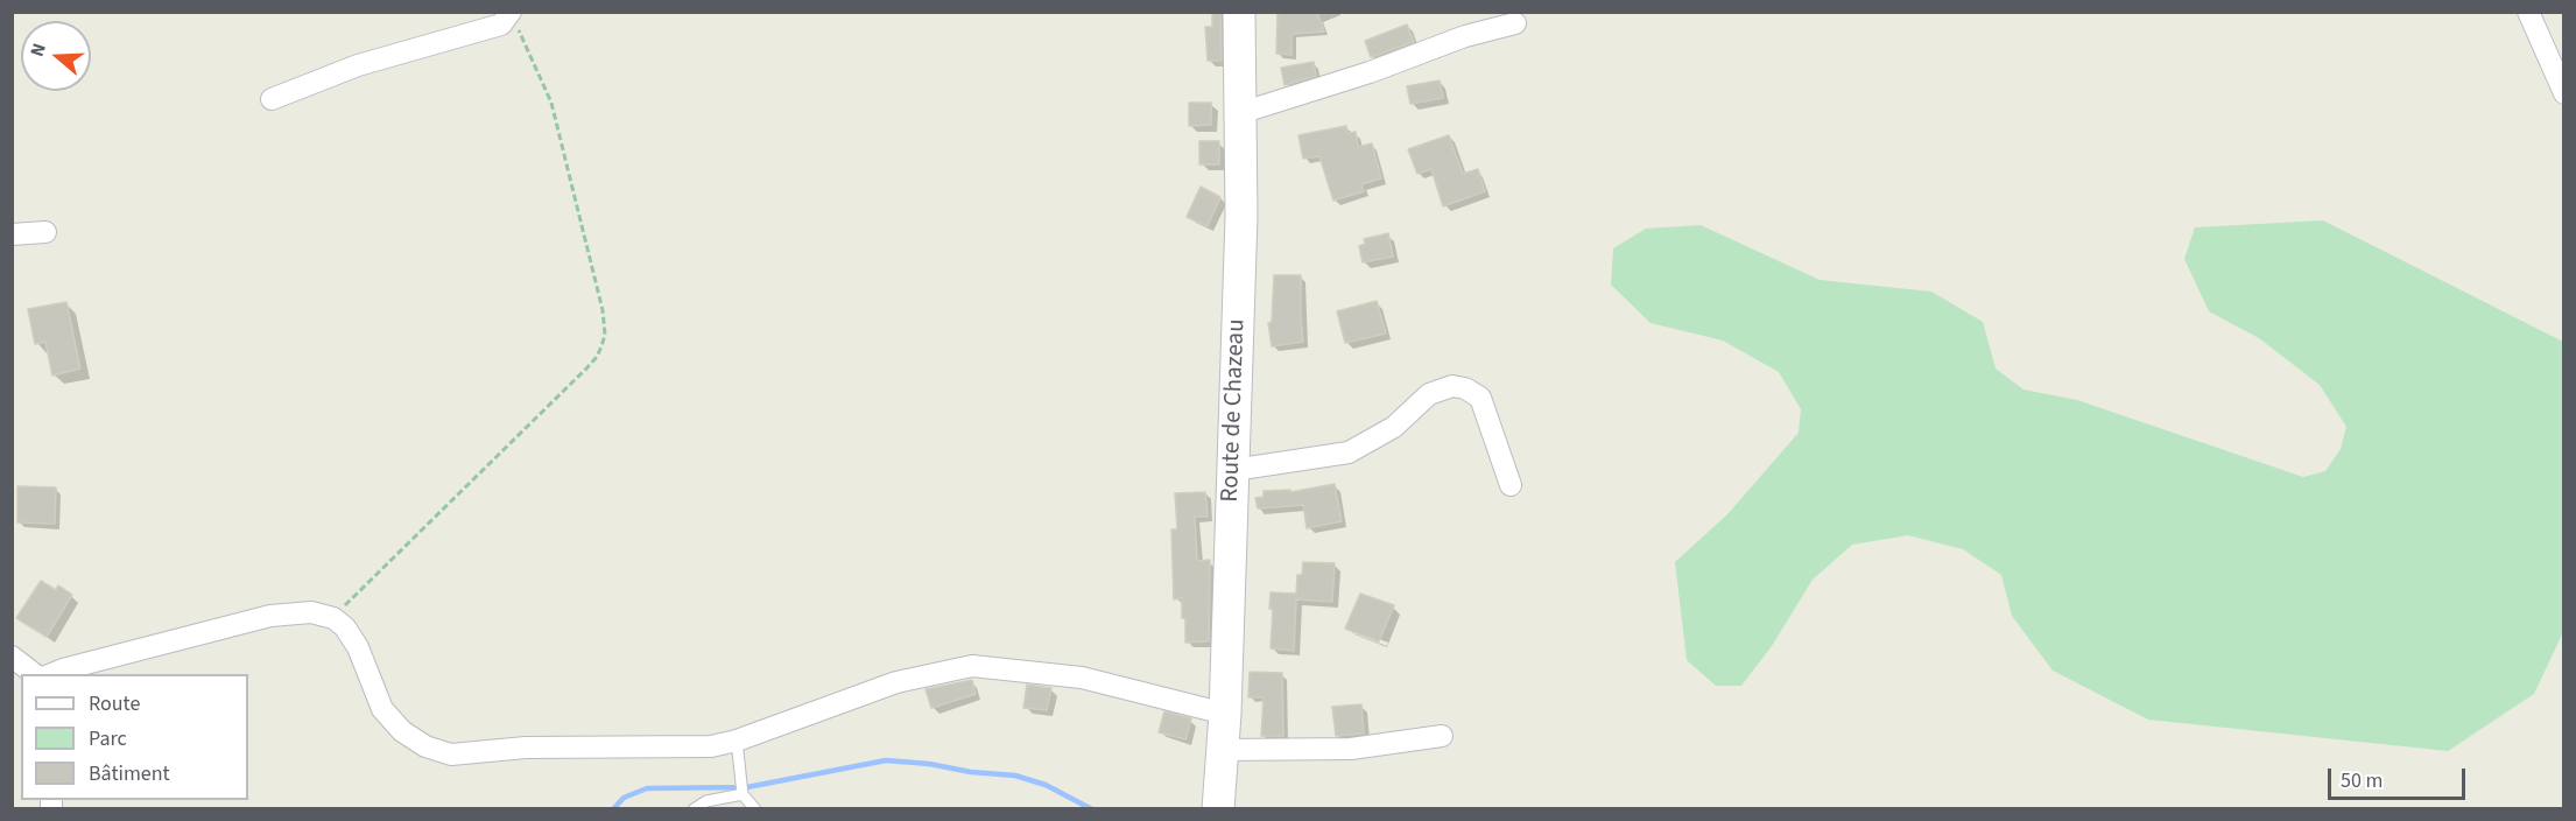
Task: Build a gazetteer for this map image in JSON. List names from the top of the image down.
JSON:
{
  "streets": {
    "main road": ["Route de Chazeau"]
  },
  "legend": ["Route", "Parc", "Bâtiment"],
  "scale_bar": "50 m",
  "north": "left"
}
